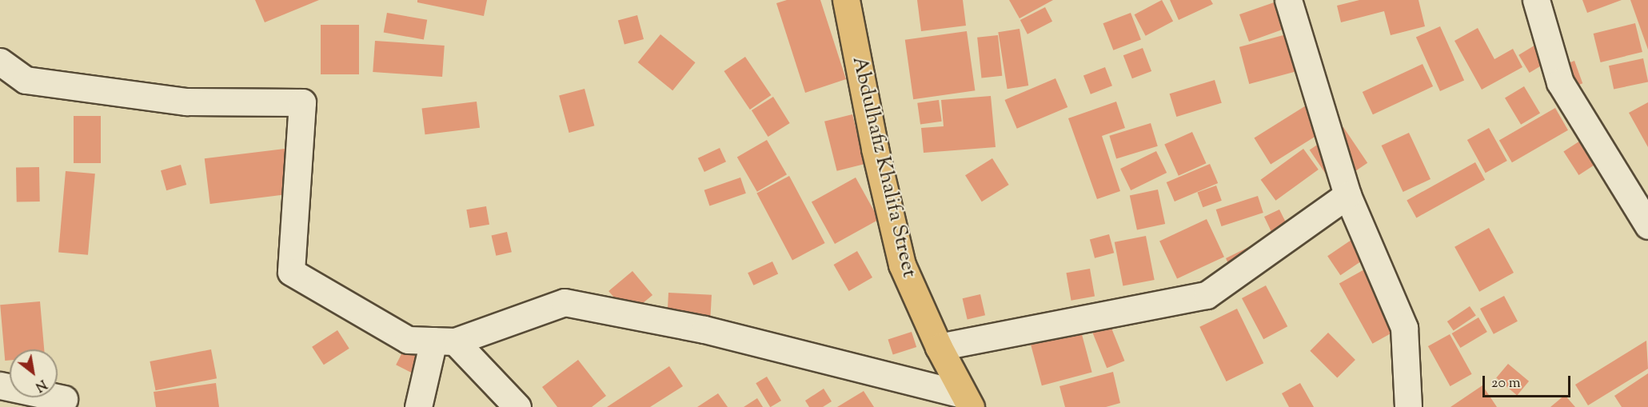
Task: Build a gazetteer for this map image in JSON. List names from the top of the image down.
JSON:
{
  "streets": {
    "main road": ["Abdulhafiz Khalifa Street"]
  },
  "scale_bar": "20 m",
  "north": "bottom right"
}
